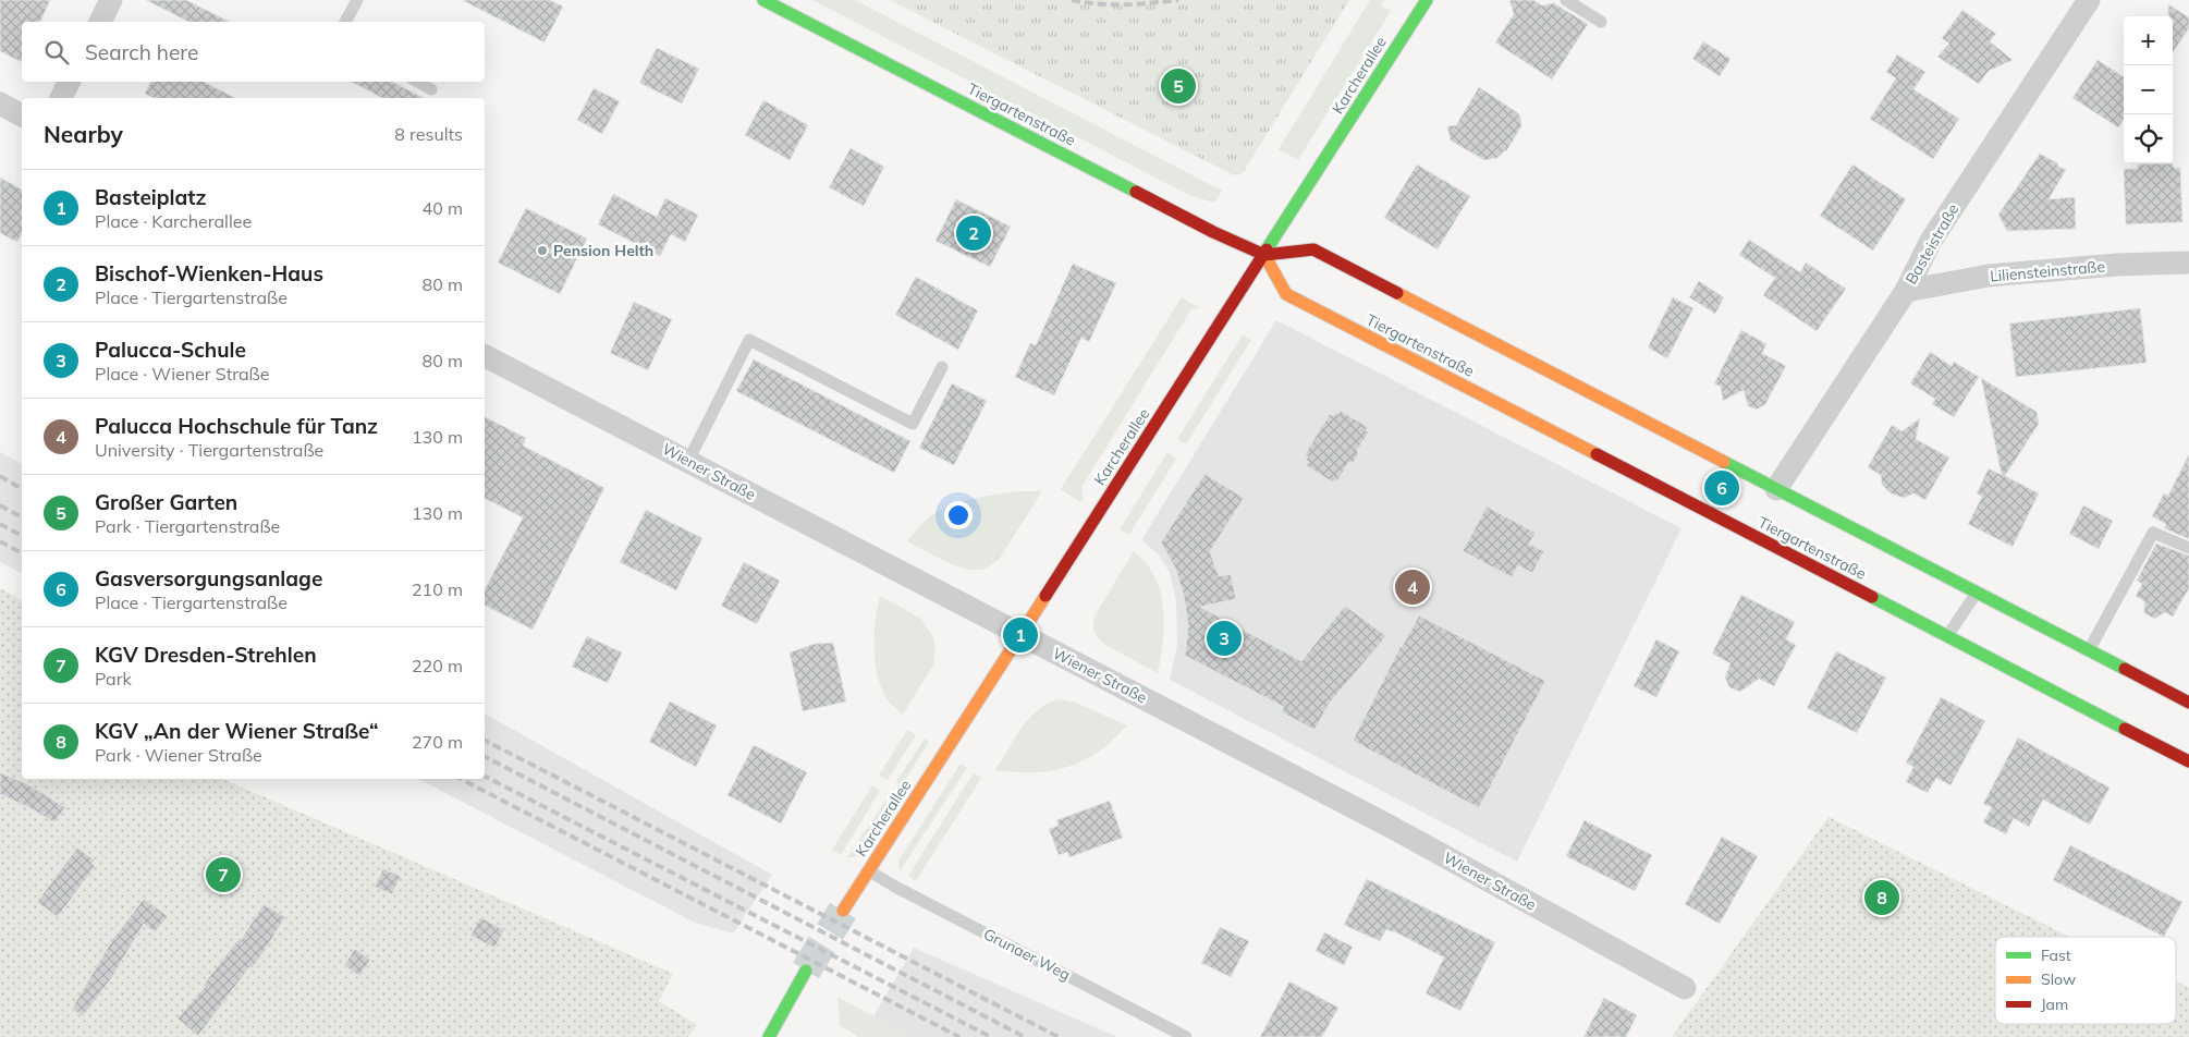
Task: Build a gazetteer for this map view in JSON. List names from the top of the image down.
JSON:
{
  "streets": {
    "street": [
      "Karcherallee",
      "Tiergartenstraße",
      "Basteistraße",
      "Liliensteinstraße",
      "Wiener Straße"
    ],
    "lane": ["Grunaer Weg"]
  },
  "crossings": [
    ["Karcherallee", "Tiergartenstraße"],
    ["Karcherallee", "Wiener Straße"],
    ["Karcherallee", "Grunaer Weg"],
    ["Basteistraße", "Liliensteinstraße"]
  ],
  "places": ["Pension Helth"],
  "legend": ["Fast", "Slow", "Jam"],
  "page": {
    "map_buttons": ["+", "−"],
    "search": "Search here",
    "pins": [
      "5",
      "2",
      "6",
      "4",
      "1",
      "3",
      "7",
      "8"
    ],
    "heading": ["Nearby", "8 results"],
    "list": [
      {
        "mark": "1",
        "name": "Basteiplatz",
        "note": "Place · Karcherallee",
        "value": "40 m"
      },
      {
        "mark": "2",
        "name": "Bischof-Wienken-Haus",
        "note": "Place · Tiergartenstraße",
        "value": "80 m"
      },
      {
        "mark": "3",
        "name": "Palucca-Schule",
        "note": "Place · Wiener Straße",
        "value": "80 m"
      },
      {
        "mark": "4",
        "name": "Palucca Hochschule für Tanz",
        "note": "University · Tiergartenstraße",
        "value": "130 m"
      },
      {
        "mark": "5",
        "name": "Großer Garten",
        "note": "Park · Tiergartenstraße",
        "value": "130 m"
      },
      {
        "mark": "6",
        "name": "Gasversorgungsanlage",
        "note": "Place · Tiergartenstraße",
        "value": "210 m"
      },
      {
        "mark": "7",
        "name": "KGV Dresden-Strehlen",
        "note": "Park",
        "value": "220 m"
      },
      {
        "mark": "8",
        "name": "KGV „An der Wiener Straße“",
        "note": "Park · Wiener Straße",
        "value": "270 m"
      }
    ]
  }
}
